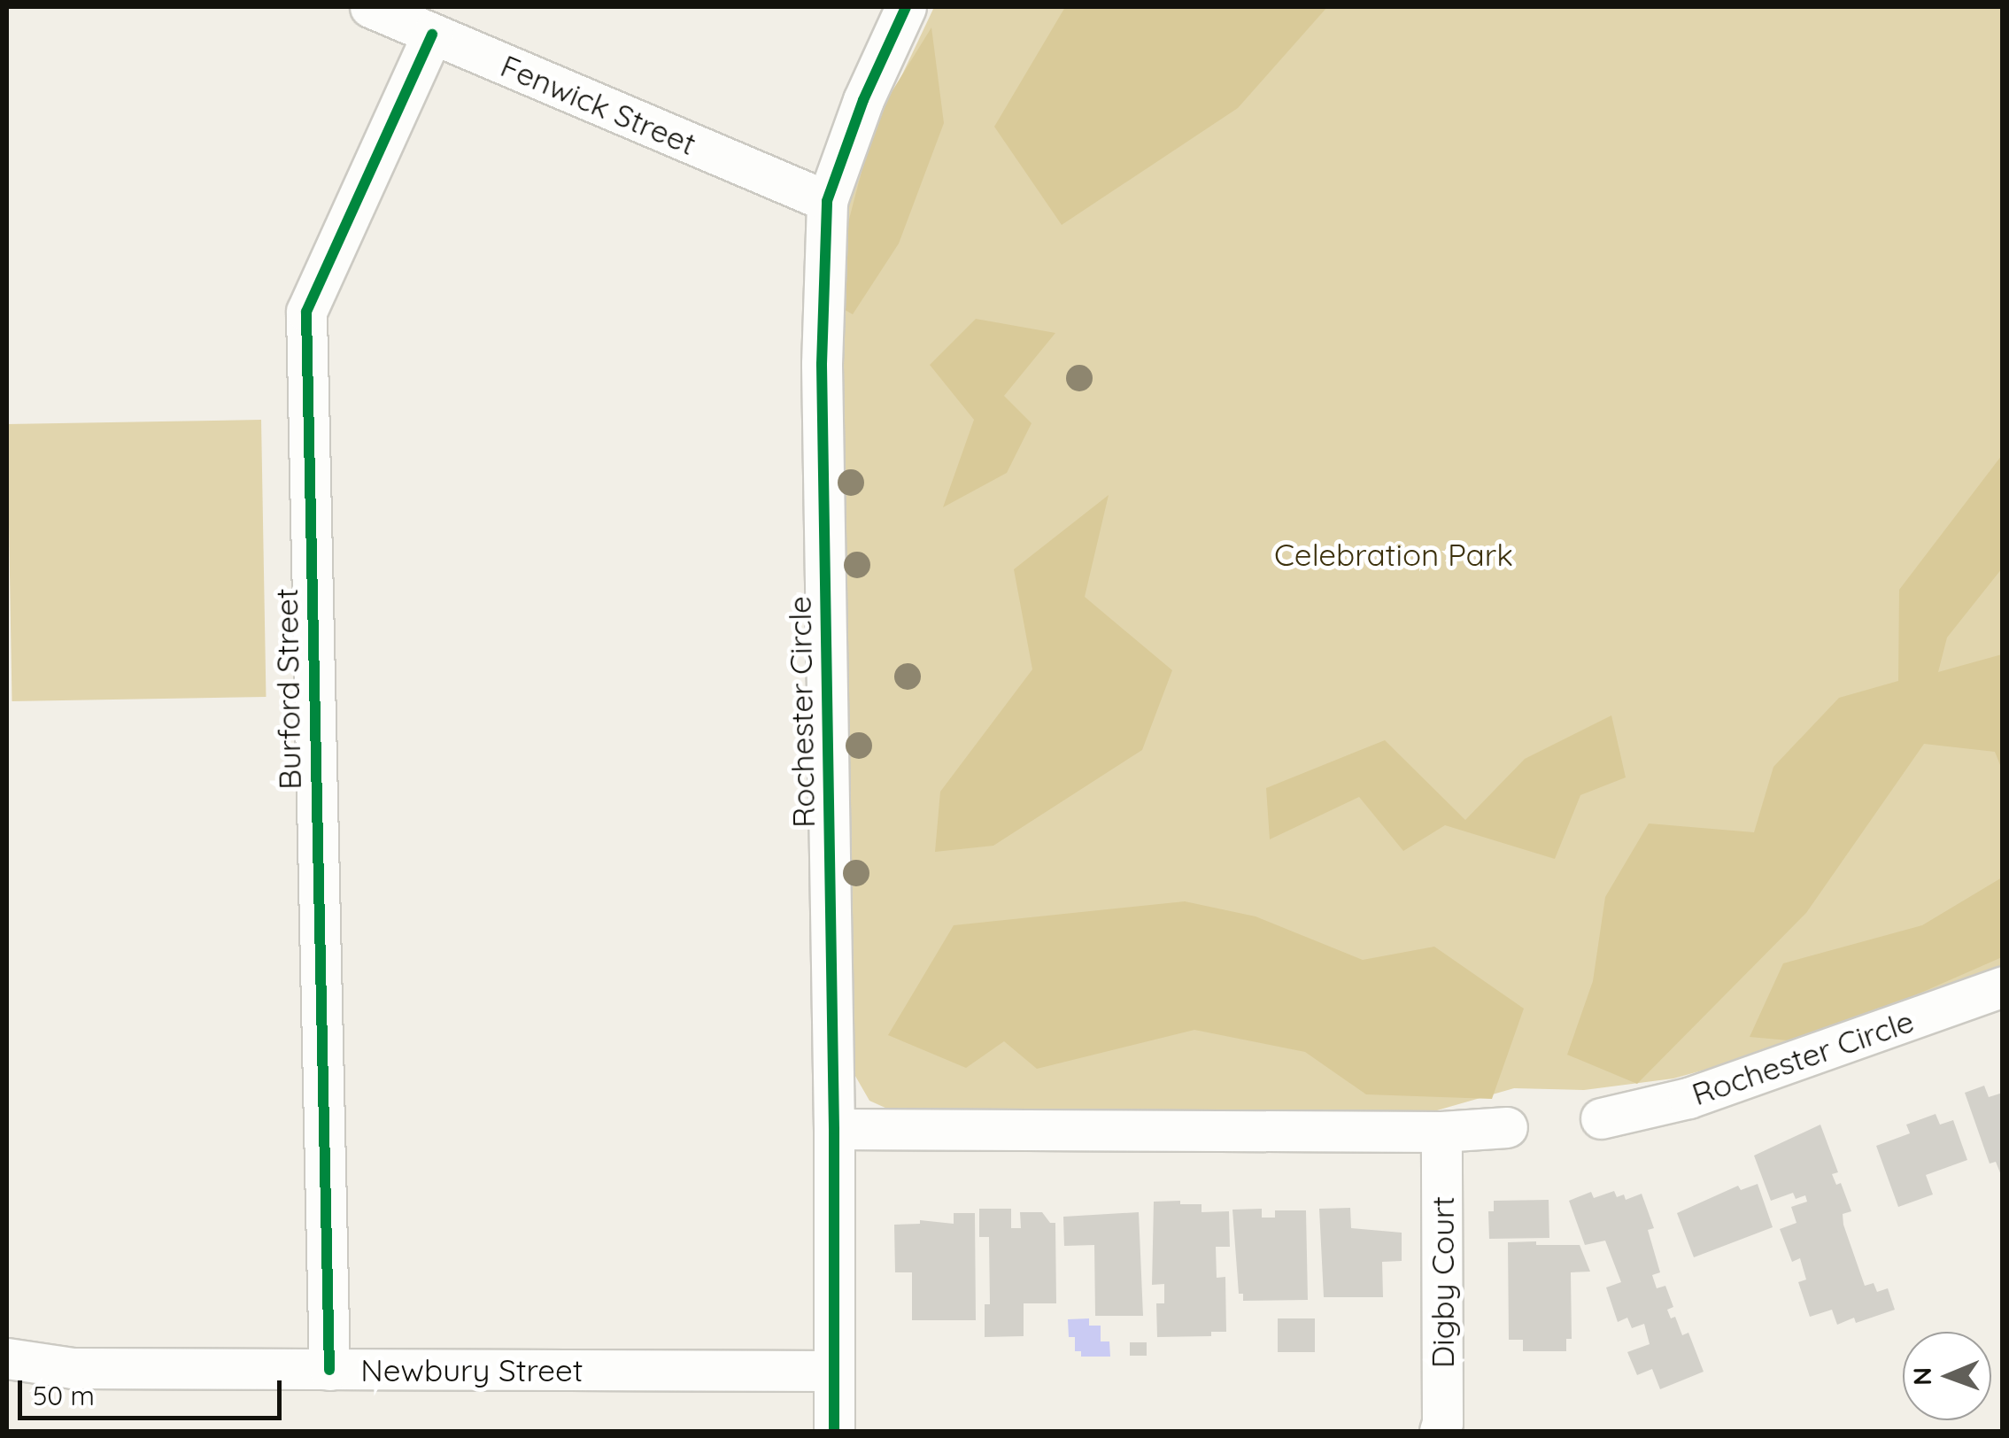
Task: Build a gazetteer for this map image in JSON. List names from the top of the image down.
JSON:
{
  "streets": {
    "street": [
      "Fenwick Street",
      "Burford Street",
      "Rochester Circle",
      "Digby Court",
      "Newbury Street"
    ]
  },
  "crossings": [
    ["Fenwick Street", "Burford Street"],
    ["Fenwick Street", "Rochester Circle"],
    ["Burford Street", "Newbury Street"],
    ["Rochester Circle", "Newbury Street"]
  ],
  "parks": ["Celebration Park"],
  "scale_bar": "50 m",
  "north": "left"
}
